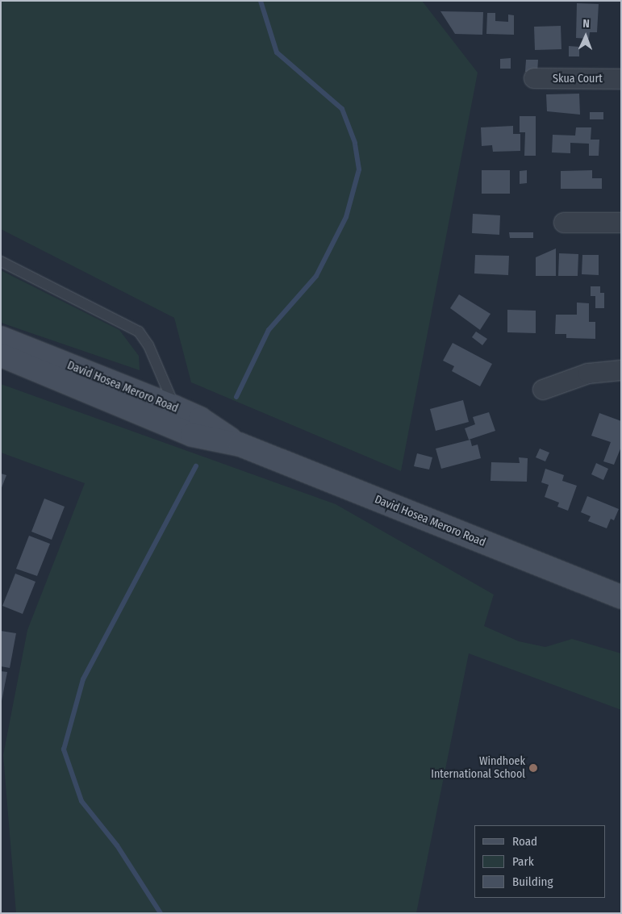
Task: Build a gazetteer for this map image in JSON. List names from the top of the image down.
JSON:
{
  "streets": {
    "main road": ["David Hosea Meroro Road"],
    "street": ["Skua Court"]
  },
  "places": ["Windhoek International School"],
  "legend": ["Road", "Park", "Building"],
  "north": "top"
}
